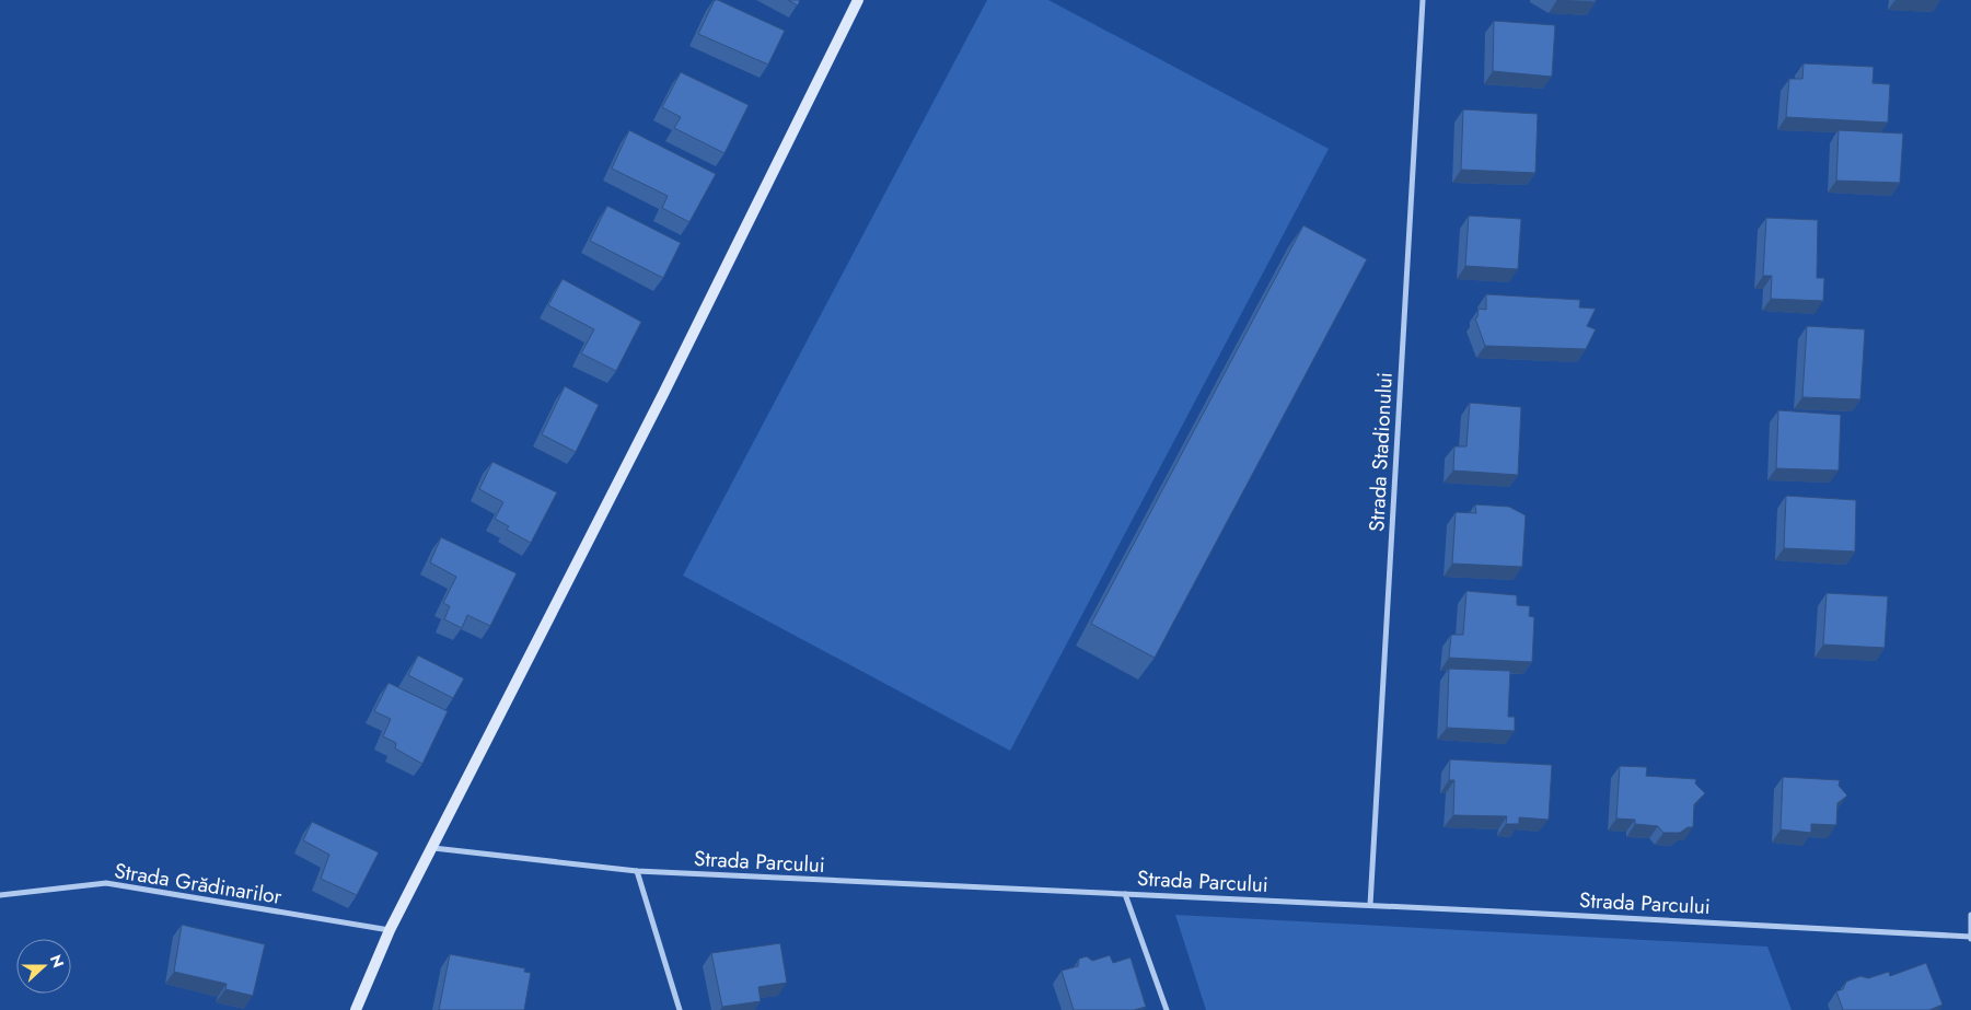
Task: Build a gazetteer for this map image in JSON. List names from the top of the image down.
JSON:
{
  "streets": {
    "street": ["Strada Stadionului", "Strada Parcului", "Strada Grădinarilor"]
  },
  "crossings": [
    ["Strada Stadionului", "Strada Parcului"]
  ],
  "north": "right"
}
